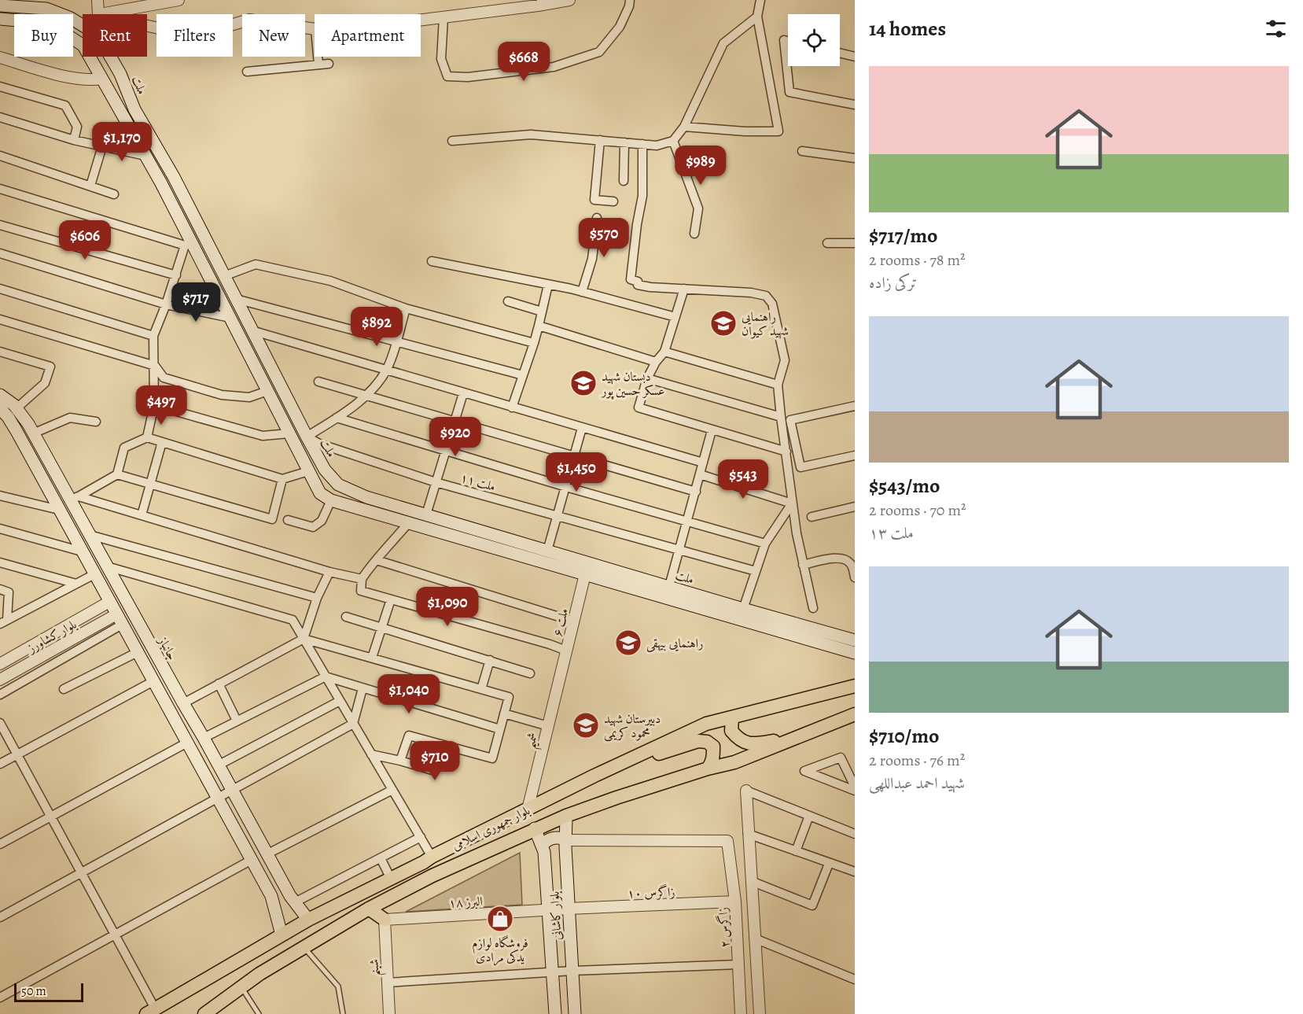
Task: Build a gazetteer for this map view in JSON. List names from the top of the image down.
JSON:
{
  "streets": {
    "main road": [
      "ملت",
      "جانباز",
      "بلوار جمهوری اسلامی",
      "بلوار کاشانی"
    ],
    "street": [
      "ملت ۱۱",
      "ملت ۶",
      "بلوار کشاورز",
      "شمیم",
      "زاگرس ۱۰",
      "البرز ۱۸",
      "زاگرس ۲",
      "شبنم"
    ]
  },
  "crossings": [
    ["ملت", "ملت ۱۱"],
    ["ملت", "ملت ۶"],
    ["ملت ۶", "شمیم"],
    ["جانباز", "بلوار جمهوری اسلامی"],
    ["شمیم", "بلوار جمهوری اسلامی"],
    ["بلوار جمهوری اسلامی", "بلوار کاشانی"],
    ["زاگرس ۱۰", "البرز ۱۸"],
    ["زاگرس ۱۰", "بلوار کاشانی"],
    ["زاگرس ۱۰", "زاگرس ۲"],
    ["البرز ۱۸", "بلوار کاشانی"],
    ["البرز ۱۸", "شبنم"],
    ["بلوار کاشانی", "زاگرس ۲"]
  ],
  "places": {
    "school or university": [
      "راهنمایی شهید کیوان",
      "دبستان شهید عسکر حسین پور",
      "راهنمایی بیهقی",
      "دبیرستان شهید محمود کریمی"
    ],
    "shop": ["فروشگاه لوازم یدکی مرادی"]
  },
  "scale_bar": "50 m",
  "page": {
    "heading": "14 homes",
    "chip": [
      "Buy",
      "Rent",
      "Filters",
      "New",
      "Apartment"
    ],
    "price": [
      "$668",
      "$1,170",
      "$989",
      "$570",
      "$606",
      "$717",
      "$892",
      "$497",
      "$920",
      "$1,450",
      "$543",
      "$1,090",
      "$1,040",
      "$710"
    ],
    "list": [
      {
        "name": "$717/mo",
        "note": "2 rooms · 78 m² · ترکی زاده"
      },
      {
        "name": "$543/mo",
        "note": "2 rooms · 70 m² · ملت ۱۳"
      },
      {
        "name": "$710/mo",
        "note": "2 rooms · 76 m² · شهید احمد عبداللهی"
      }
    ],
    "scale": "50 m"
  }
}
